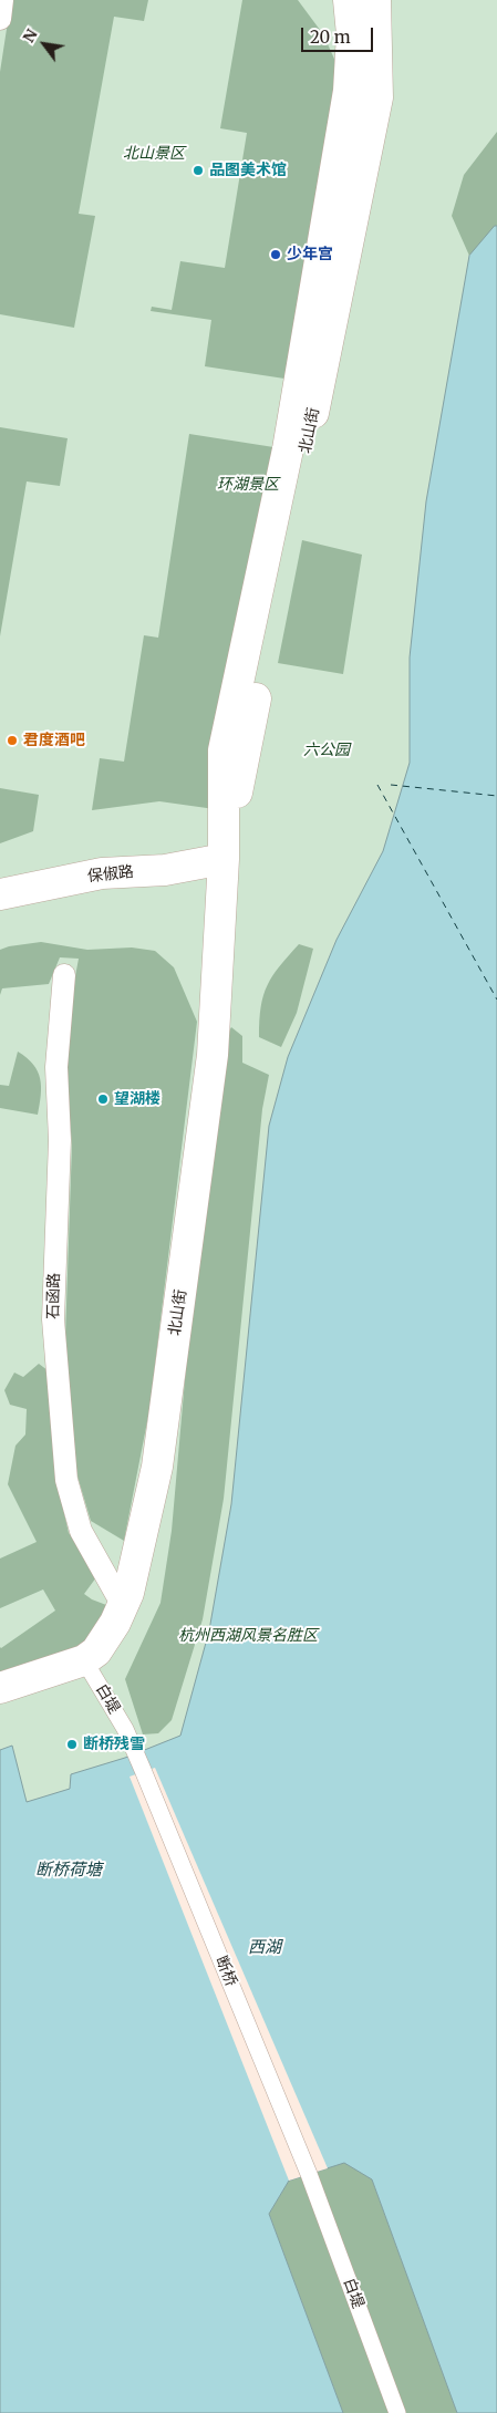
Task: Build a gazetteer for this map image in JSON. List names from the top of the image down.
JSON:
{
  "streets": {
    "main road": ["北山街", "保俶路"],
    "street": ["石函路", "白堤", "断桥"]
  },
  "crossings": [
    ["北山街", "保俶路"],
    ["北山街", "石函路"],
    ["北山街", "白堤"],
    ["白堤", "断桥"]
  ],
  "water": ["断桥荷塘", "西湖"],
  "parks": [
    "北山景区",
    "环湖景区",
    "六公园",
    "杭州西湖风景名胜区"
  ],
  "places": [
    "品图美术馆",
    "少年宫",
    "君度酒吧",
    "望湖楼",
    "断桥残雪"
  ],
  "scale_bar": "20 m",
  "north": "top left"
}
